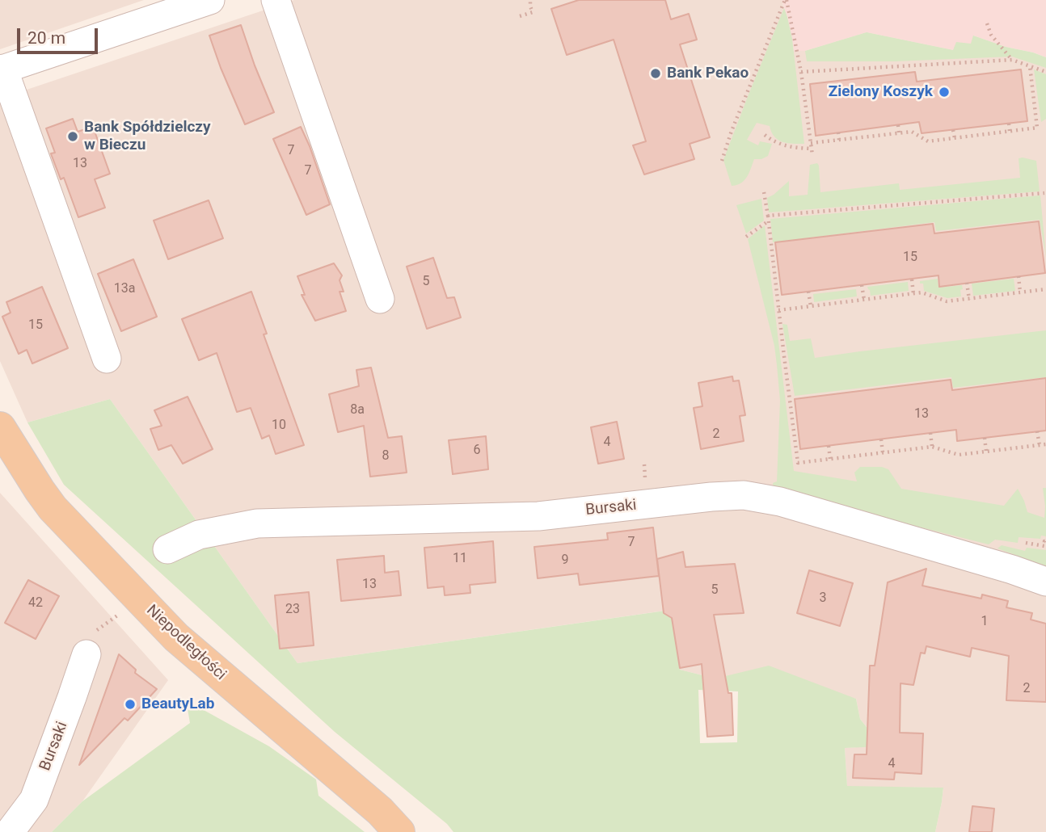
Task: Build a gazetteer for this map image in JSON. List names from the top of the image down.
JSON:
{
  "streets": {
    "main road": ["Niepodległości"],
    "street": ["Bursaki"]
  },
  "places": [
    "Bank Pekao",
    "Zielony Koszyk",
    "Bank Spółdzielczy w Bieczu",
    "BeautyLab"
  ],
  "house_numbers": [
    "7",
    "13",
    "7",
    "15",
    "5",
    "13a",
    "15",
    "8a",
    "13",
    "10",
    "2",
    "4",
    "6",
    "8",
    "7",
    "11",
    "9",
    "13",
    "5",
    "3",
    "42",
    "23",
    "1",
    "2",
    "4"
  ],
  "scale_bar": "20 m"
}
